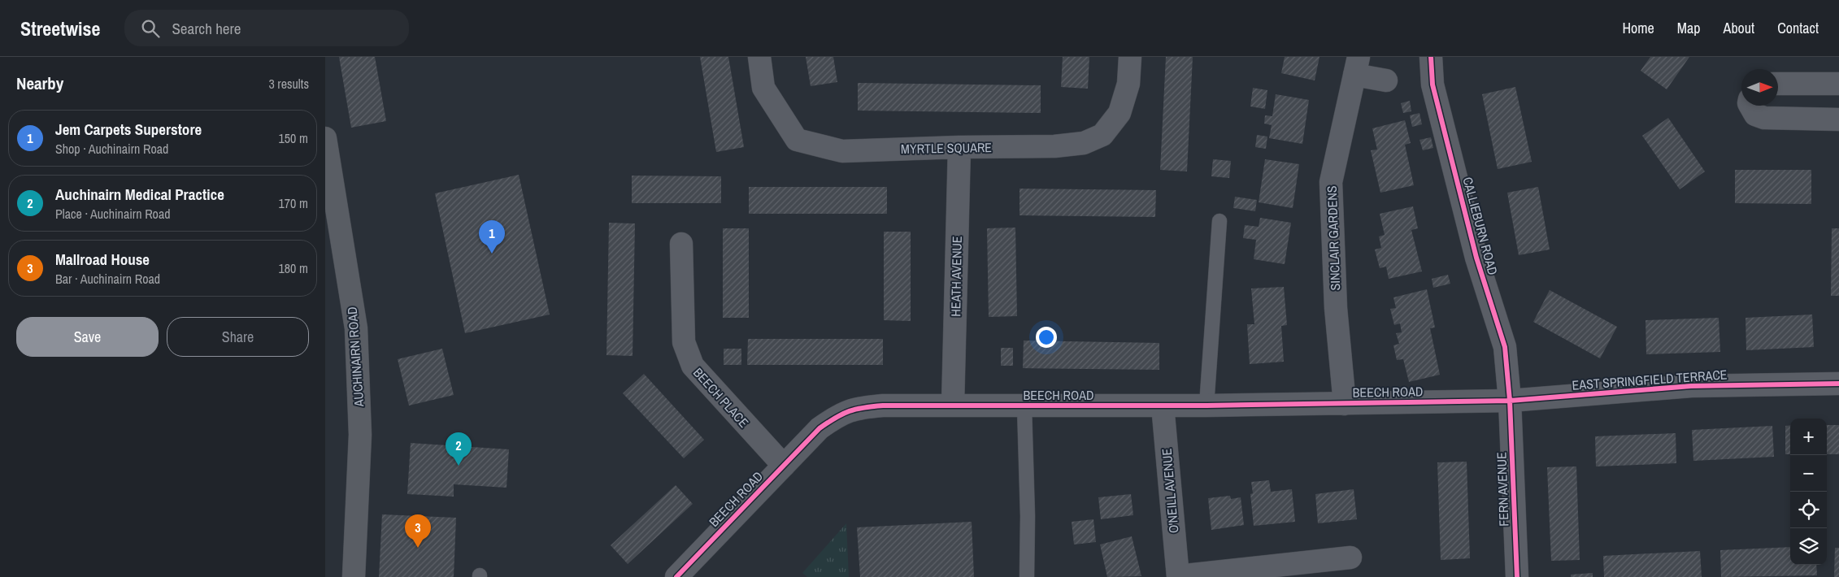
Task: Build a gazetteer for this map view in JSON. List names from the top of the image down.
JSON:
{
  "streets": {
    "main road": ["AUCHINAIRN ROAD"],
    "street": [
      "MYRTLE SQUARE",
      "CALLIEBURN ROAD",
      "SINCLAIR GARDENS",
      "HEATH AVENUE",
      "EAST SPRINGFIELD TERRACE",
      "BEECH ROAD",
      "BEECH PLACE",
      "FERN AVENUE",
      "O'NEILL AVENUE"
    ]
  },
  "crossings": [
    ["MYRTLE SQUARE", "HEATH AVENUE"],
    ["CALLIEBURN ROAD", "EAST SPRINGFIELD TERRACE"],
    ["CALLIEBURN ROAD", "BEECH ROAD"],
    ["CALLIEBURN ROAD", "FERN AVENUE"],
    ["SINCLAIR GARDENS", "BEECH ROAD"],
    ["HEATH AVENUE", "BEECH ROAD"],
    ["EAST SPRINGFIELD TERRACE", "BEECH ROAD"],
    ["EAST SPRINGFIELD TERRACE", "FERN AVENUE"],
    ["BEECH ROAD", "BEECH PLACE"],
    ["BEECH ROAD", "FERN AVENUE"],
    ["BEECH ROAD", "O'NEILL AVENUE"]
  ],
  "north": "right",
  "page": {
    "header": "Streetwise",
    "search": "Search here",
    "nav": [
      "Home",
      "Map",
      "About",
      "Contact"
    ],
    "heading": ["Nearby", "3 results"],
    "list": [
      {
        "mark": "1",
        "name": "Jem Carpets Superstore",
        "note": "Shop · Auchinairn Road",
        "value": "150 m"
      },
      {
        "mark": "2",
        "name": "Auchinairn Medical Practice",
        "note": "Place · Auchinairn Road",
        "value": "170 m"
      },
      {
        "mark": "3",
        "name": "Mallroad House",
        "note": "Bar · Auchinairn Road",
        "value": "180 m"
      }
    ],
    "pins": ["1", "2", "3"],
    "buttons": ["Save", "Share"],
    "map_buttons": ["+", "−"]
  }
}
